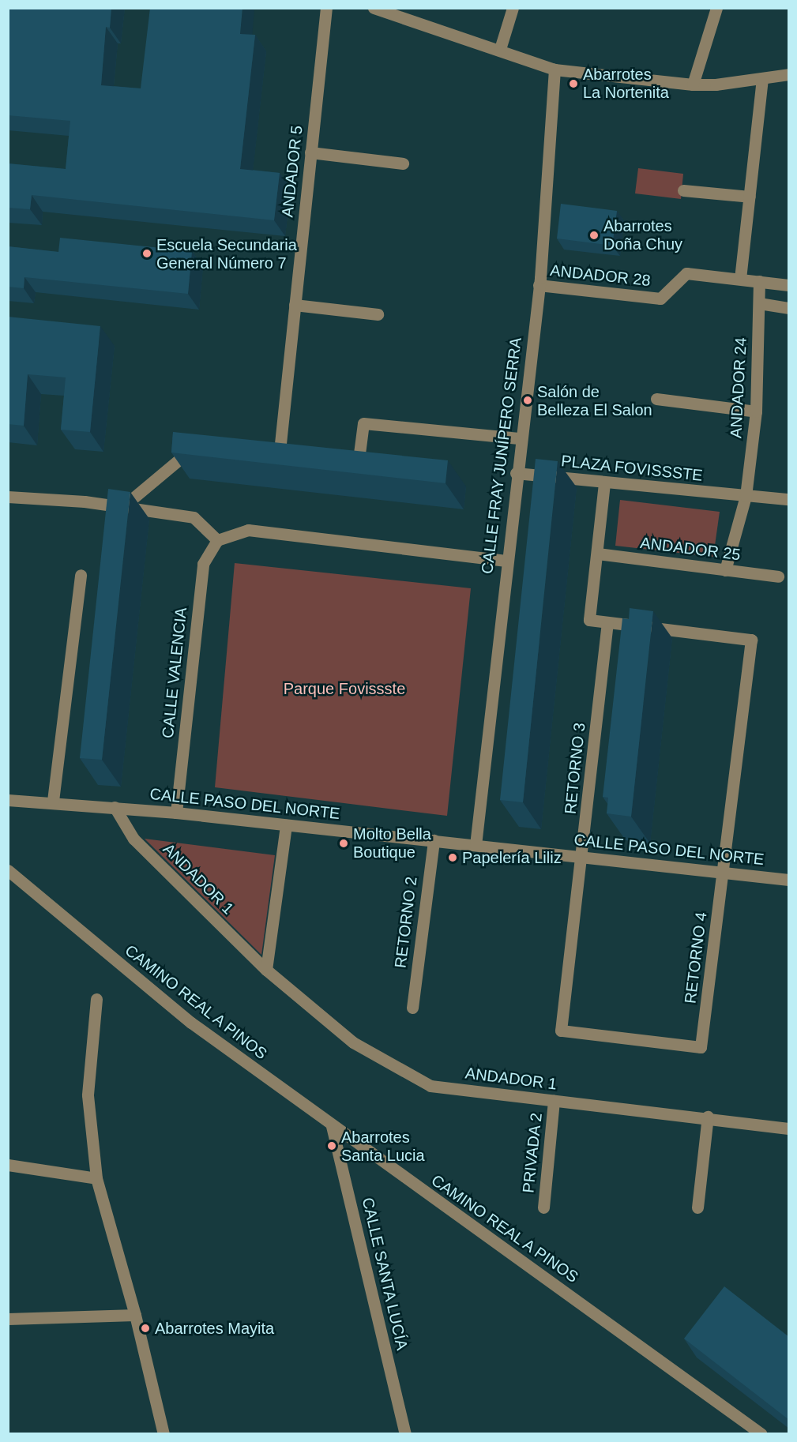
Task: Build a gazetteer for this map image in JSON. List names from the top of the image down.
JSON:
{
  "streets": {
    "street": [
      "ANDADOR 5",
      "ANDADOR 28",
      "ANDADOR 24",
      "CALLE FRAY JUNÍPERO SERRA",
      "PLAZA FOVISSSTE",
      "ANDADOR 25",
      "CALLE VALENCIA",
      "RETORNO 3",
      "CALLE PASO DEL NORTE",
      "ANDADOR 1",
      "RETORNO 2",
      "RETORNO 4",
      "CAMINO REAL A PINOS",
      "PRIVADA 2",
      "CALLE SANTA LUCÍA"
    ]
  },
  "crossings": [
    ["ANDADOR 28", "ANDADOR 24"],
    ["ANDADOR 28", "CALLE FRAY JUNÍPERO SERRA"],
    ["ANDADOR 24", "PLAZA FOVISSSTE"],
    ["ANDADOR 24", "ANDADOR 25"],
    ["CALLE FRAY JUNÍPERO SERRA", "PLAZA FOVISSSTE"],
    ["CALLE FRAY JUNÍPERO SERRA", "CALLE PASO DEL NORTE"],
    ["CALLE VALENCIA", "CALLE PASO DEL NORTE"],
    ["RETORNO 3", "CALLE PASO DEL NORTE"],
    ["RETORNO 3", "RETORNO 4"],
    ["CALLE PASO DEL NORTE", "ANDADOR 1"],
    ["CALLE PASO DEL NORTE", "RETORNO 2"],
    ["CALLE PASO DEL NORTE", "RETORNO 4"],
    ["ANDADOR 1", "PRIVADA 2"],
    ["CAMINO REAL A PINOS", "CALLE SANTA LUCÍA"]
  ],
  "parks": ["Parque Fovissste"],
  "places": [
    "Abarrotes La Nortenita",
    "Abarrotes Doña Chuy",
    "Escuela Secundaria General Número 7",
    "Salón de Belleza El Salon",
    "Molto Bella Boutique",
    "Papelería Liliz",
    "Abarrotes Santa Lucia",
    "Abarrotes Mayita"
  ]
}
